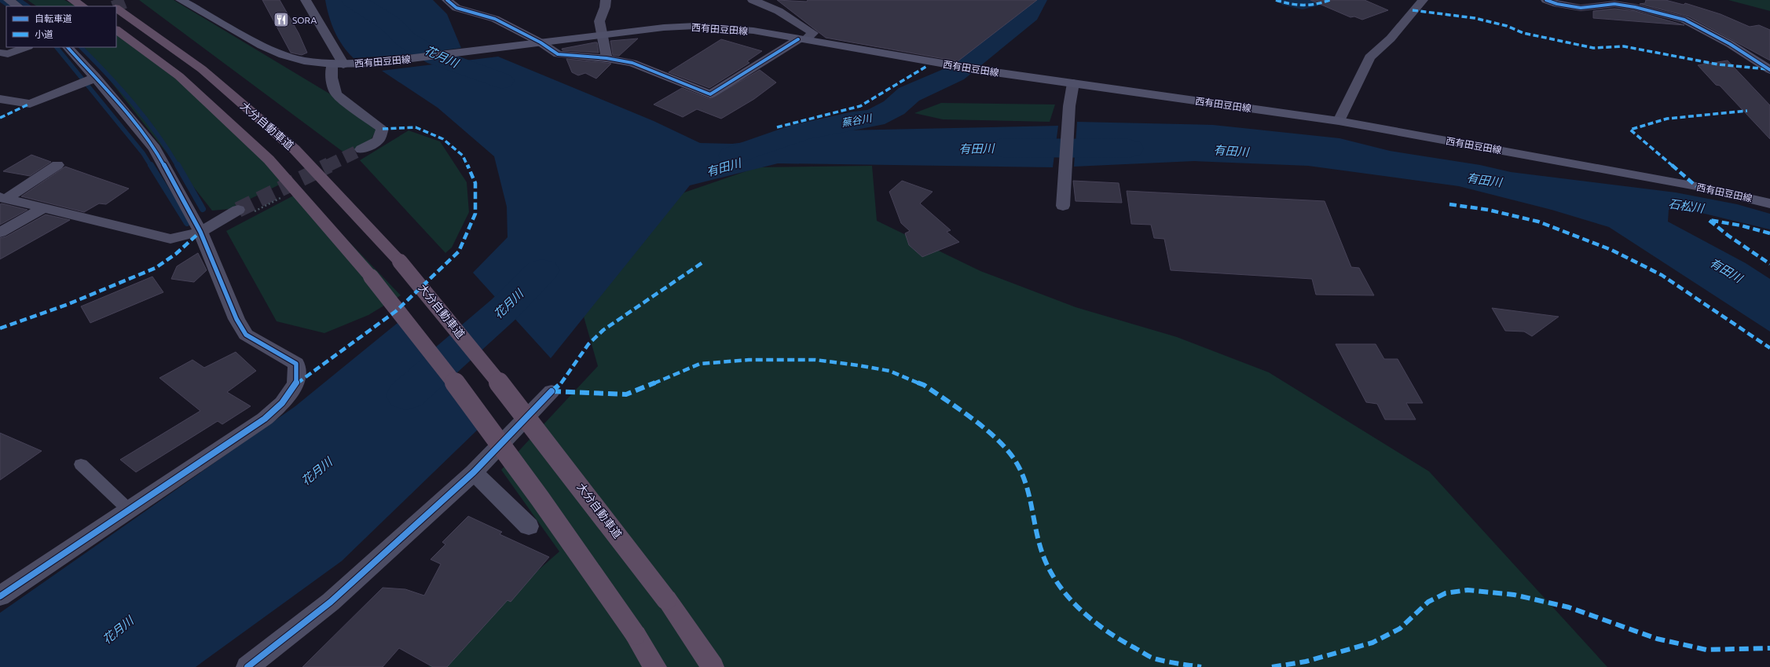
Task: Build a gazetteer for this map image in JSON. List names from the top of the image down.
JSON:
{
  "streets": {
    "highway": ["大分自動車道"],
    "main road": ["西有田豆田線"]
  },
  "water": [
    "花月川",
    "蕪谷川",
    "有田川",
    "石松川"
  ],
  "places": {
    "restaurant": ["SORA"]
  },
  "legend": ["自転車道", "小道"]
}
